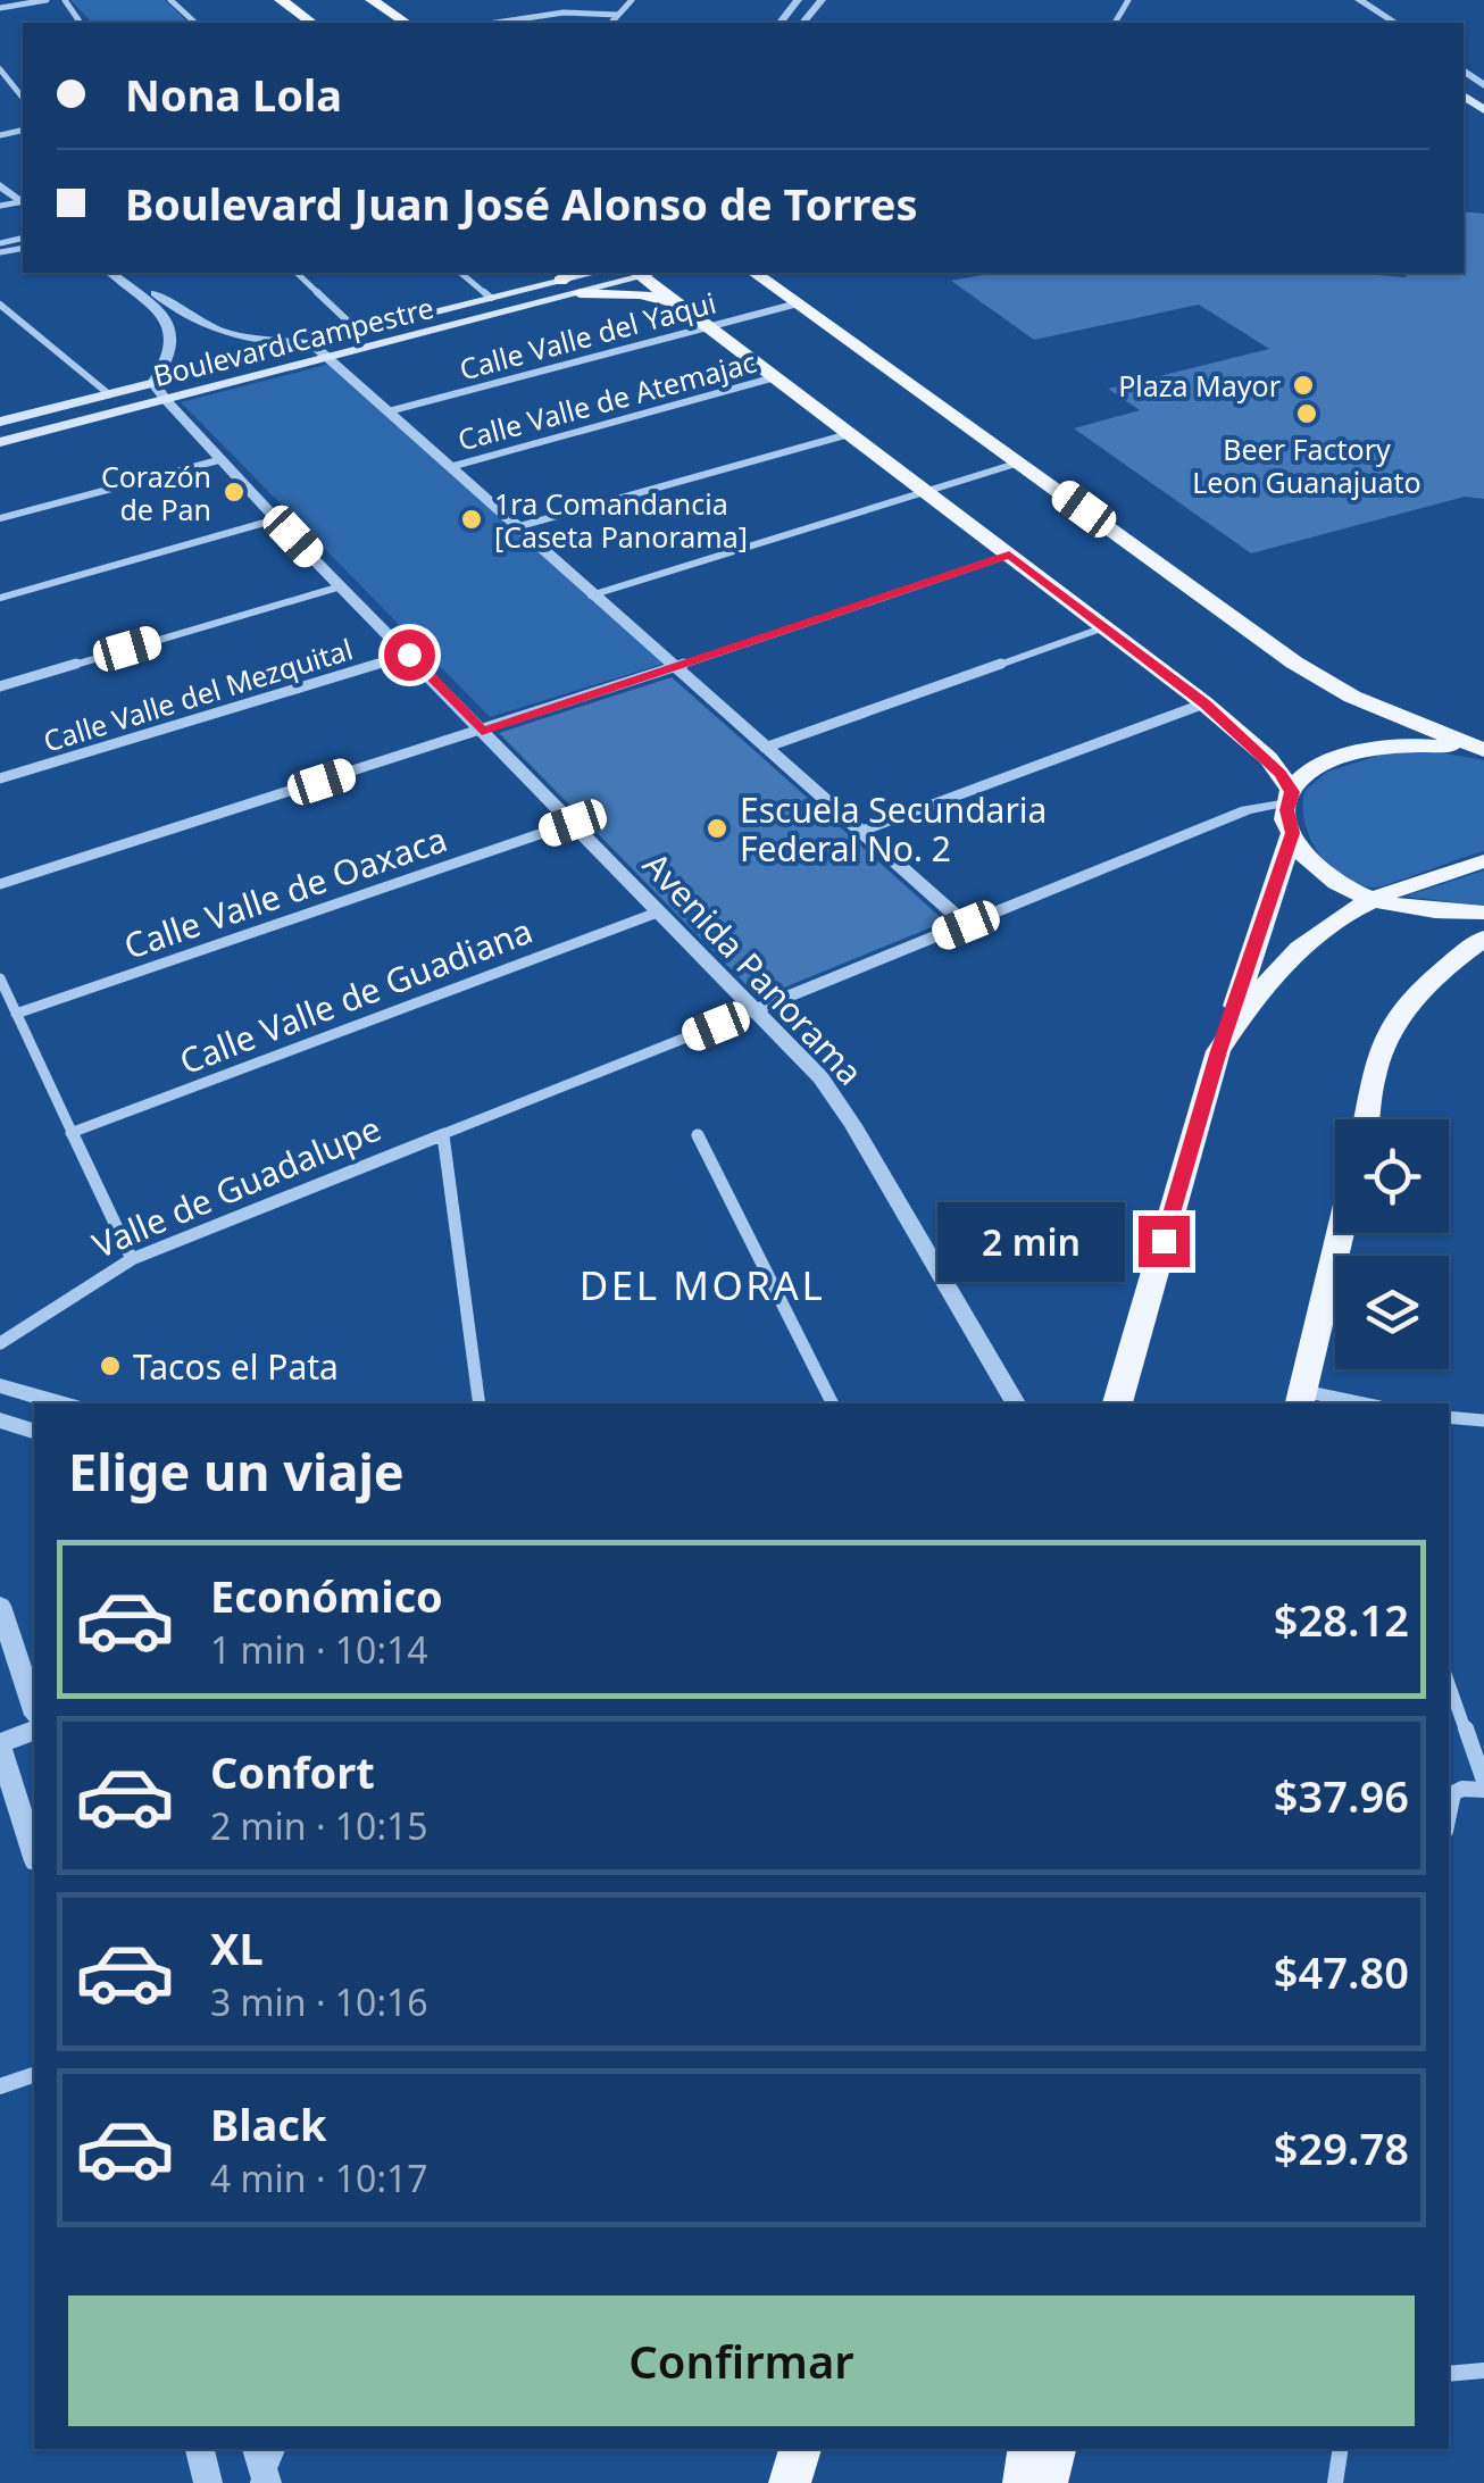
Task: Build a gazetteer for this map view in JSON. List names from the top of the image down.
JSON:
{
  "streets": {
    "main road": ["Boulevard Campestre"],
    "street": [
      "Calle Valle del Yaqui",
      "Calle Valle de Atemajac",
      "Calle Valle del Mezquital",
      "Calle Valle de Oaxaca",
      "Avenida Panorama",
      "Calle Valle de Guadiana",
      "Valle de Guadalupe"
    ]
  },
  "crossings": [
    ["Boulevard Campestre", "Avenida Panorama"],
    ["Calle Valle del Mezquital", "Avenida Panorama"],
    ["Calle Valle de Oaxaca", "Avenida Panorama"],
    ["Avenida Panorama", "Calle Valle de Guadiana"],
    ["Avenida Panorama", "Valle de Guadalupe"]
  ],
  "districts": ["DEL MORAL"],
  "places": [
    "Plaza Mayor",
    "Beer Factory Leon Guanajuato",
    "Corazón de Pan",
    "1ra Comandancia [Caseta Panorama]",
    "Escuela Secundaria Federal No. 2",
    "Tacos el Pata"
  ],
  "page": {
    "banner": ["Nona Lola", "Boulevard Juan José Alonso de Torres"],
    "bubble": "2 min",
    "heading": "Elige un viaje",
    "list": [
      {
        "name": "Económico",
        "note": "1 min · 10:14",
        "value": "$28.12"
      },
      {
        "name": "Confort",
        "note": "2 min · 10:15",
        "value": "$37.96"
      },
      {
        "name": "XL",
        "note": "3 min · 10:16",
        "value": "$47.80"
      },
      {
        "name": "Black",
        "note": "4 min · 10:17",
        "value": "$29.78"
      }
    ],
    "buttons": "Confirmar"
  }
}
